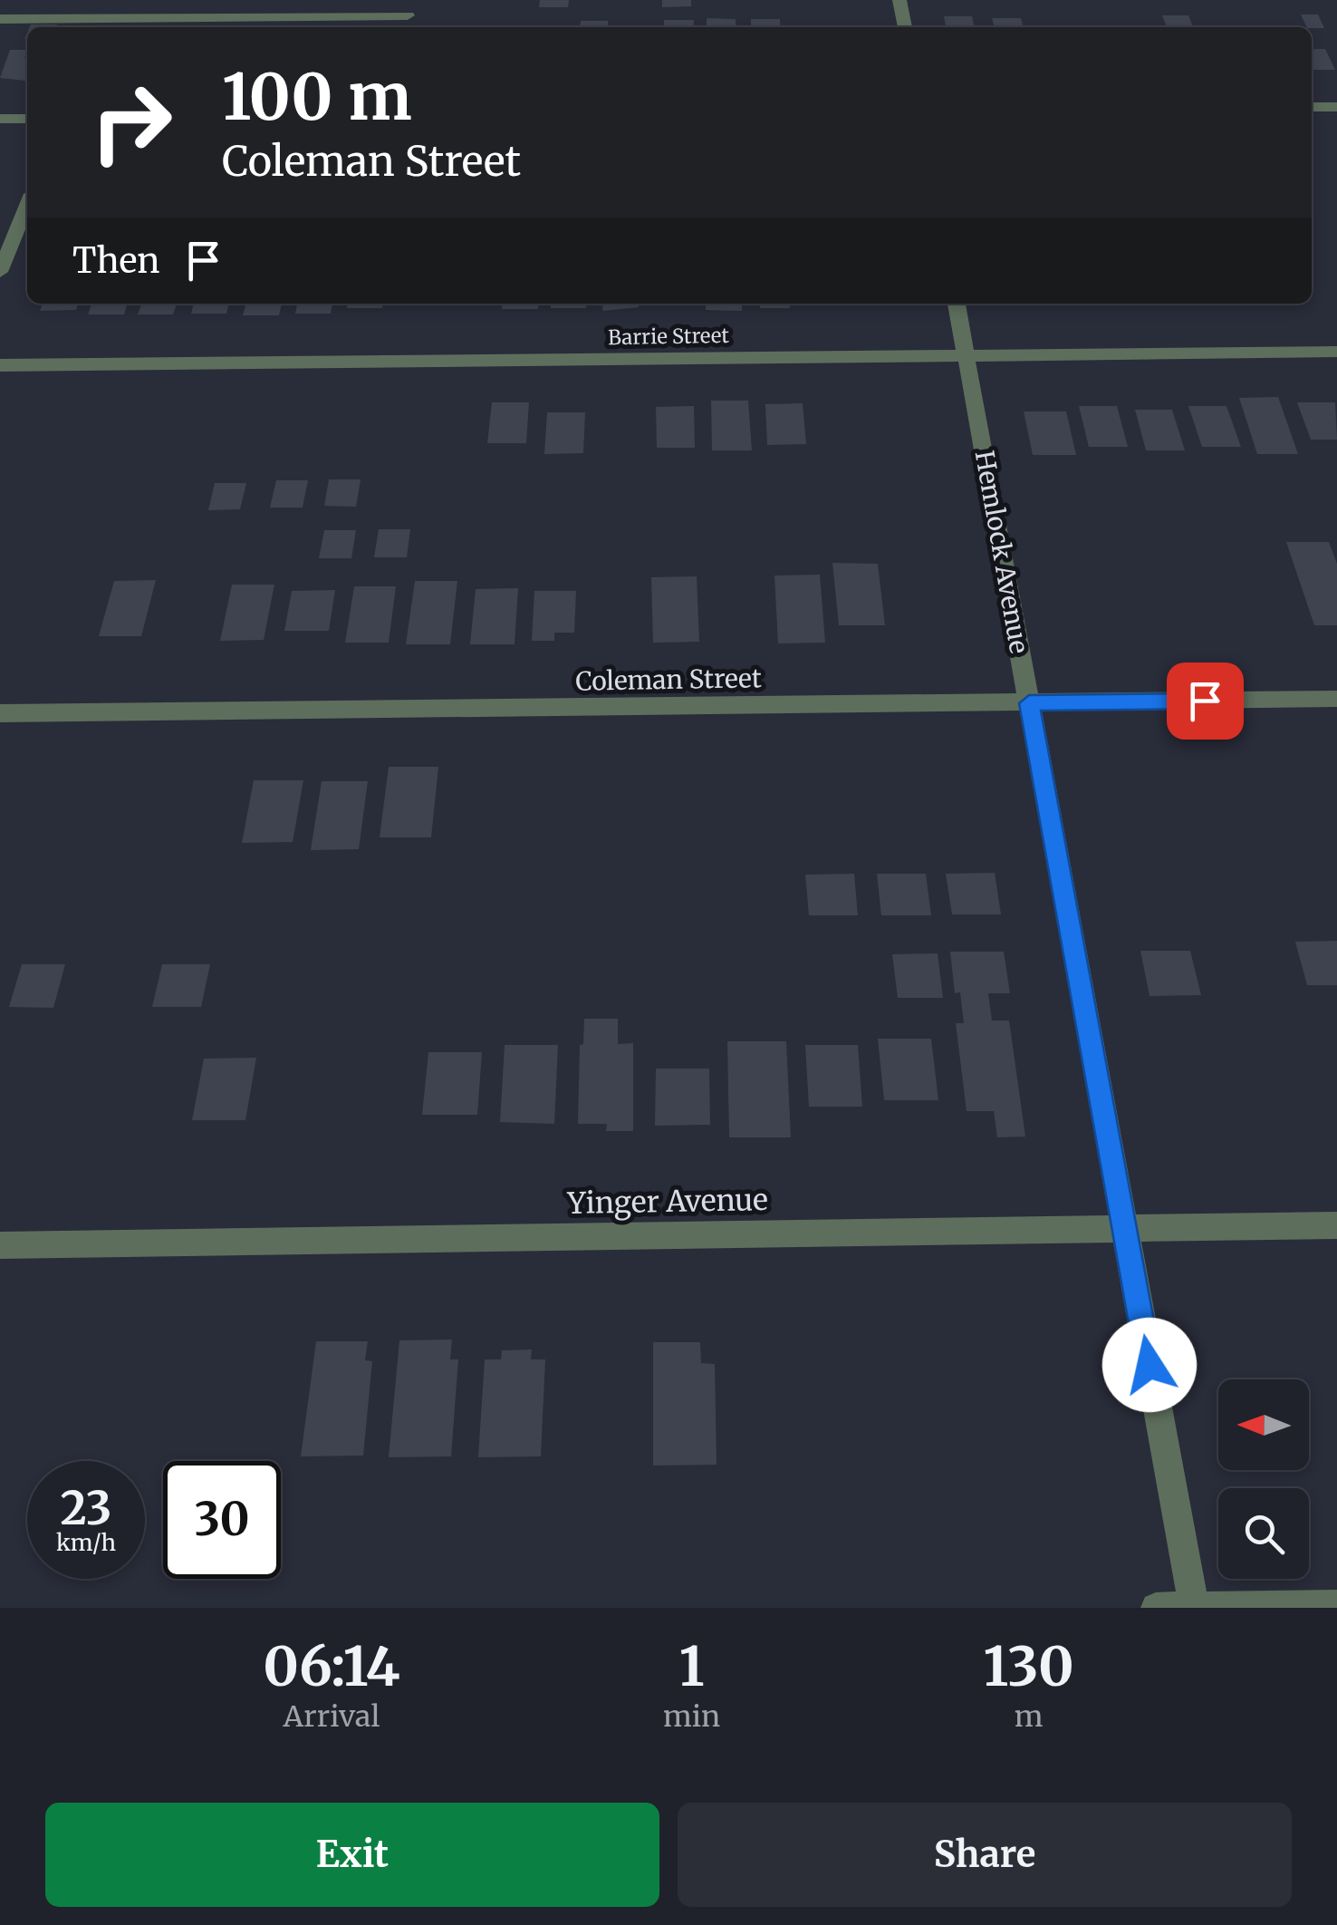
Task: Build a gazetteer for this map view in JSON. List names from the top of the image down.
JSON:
{
  "streets": {
    "street": [
      "Barrie Street",
      "Hemlock Avenue",
      "Coleman Street",
      "Yinger Avenue"
    ]
  },
  "crossings": [
    ["Barrie Street", "Hemlock Avenue"],
    ["Hemlock Avenue", "Coleman Street"],
    ["Hemlock Avenue", "Yinger Avenue"]
  ],
  "north": "left",
  "page": {
    "turn": ["100 m", "Coleman Street"],
    "then": "Then",
    "speed": "23 km/h",
    "limit": "30",
    "eta": [
      "06:14",
      "Arrival",
      "1",
      "min",
      "130",
      "m"
    ],
    "buttons": ["Exit", "Share"]
  }
}
